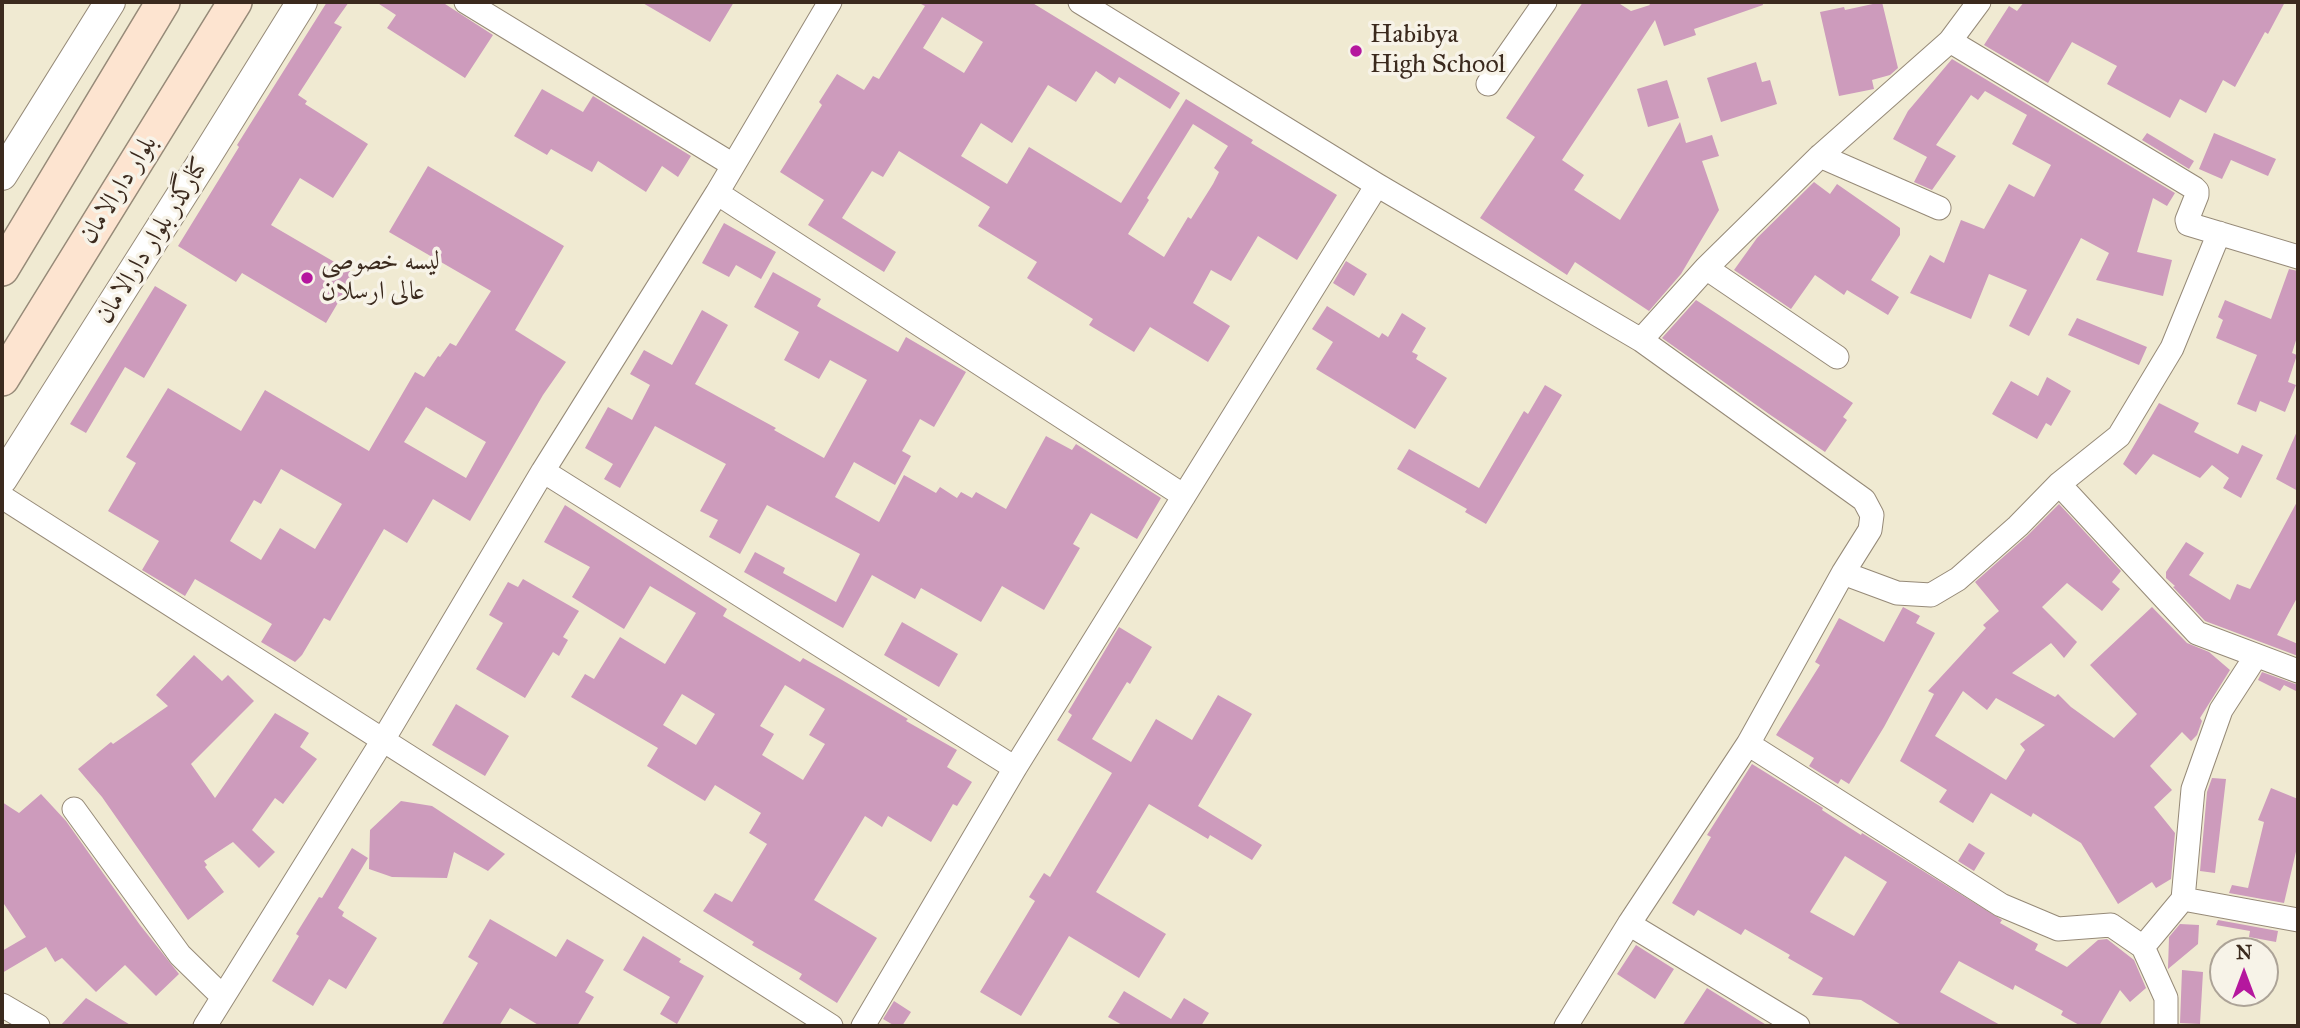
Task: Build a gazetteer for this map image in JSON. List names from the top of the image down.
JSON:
{
  "streets": {
    "main road": ["بلوار دارالامان"],
    "street": ["کنارگذر بلوار دارالامان"]
  },
  "places": ["Habibya High School", "لیسه خصوصی عالی ارسلان"],
  "north": "top"
}
